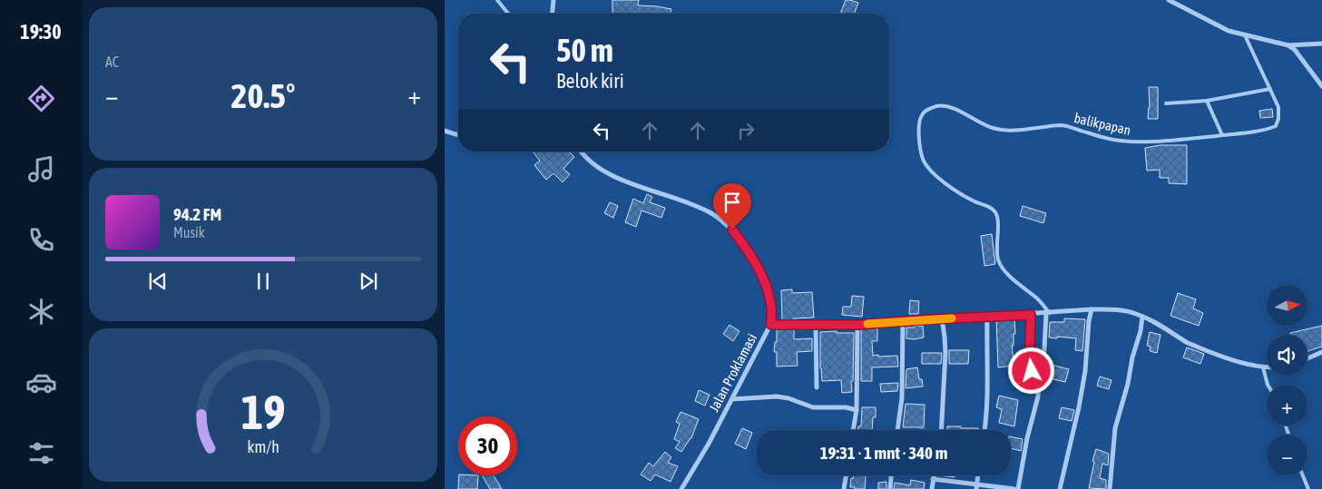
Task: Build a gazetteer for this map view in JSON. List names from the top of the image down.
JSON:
{
  "streets": {
    "street": ["Jalan Proklamasi"],
    "lane": ["balikpapan"]
  },
  "north": "right",
  "page": {
    "tabs": "19:30",
    "tile": "AC",
    "turn": ["50 m", "Belok kiri"],
    "heat": ["−", "20.5°", "+"],
    "song": ["94.2 FM", "Musik"],
    "map_buttons": ["+", "−"],
    "limit": "30",
    "trip": "19:31 · 1 mnt · 340 m",
    "gauge": ["19", "km/h"]
  }
}
